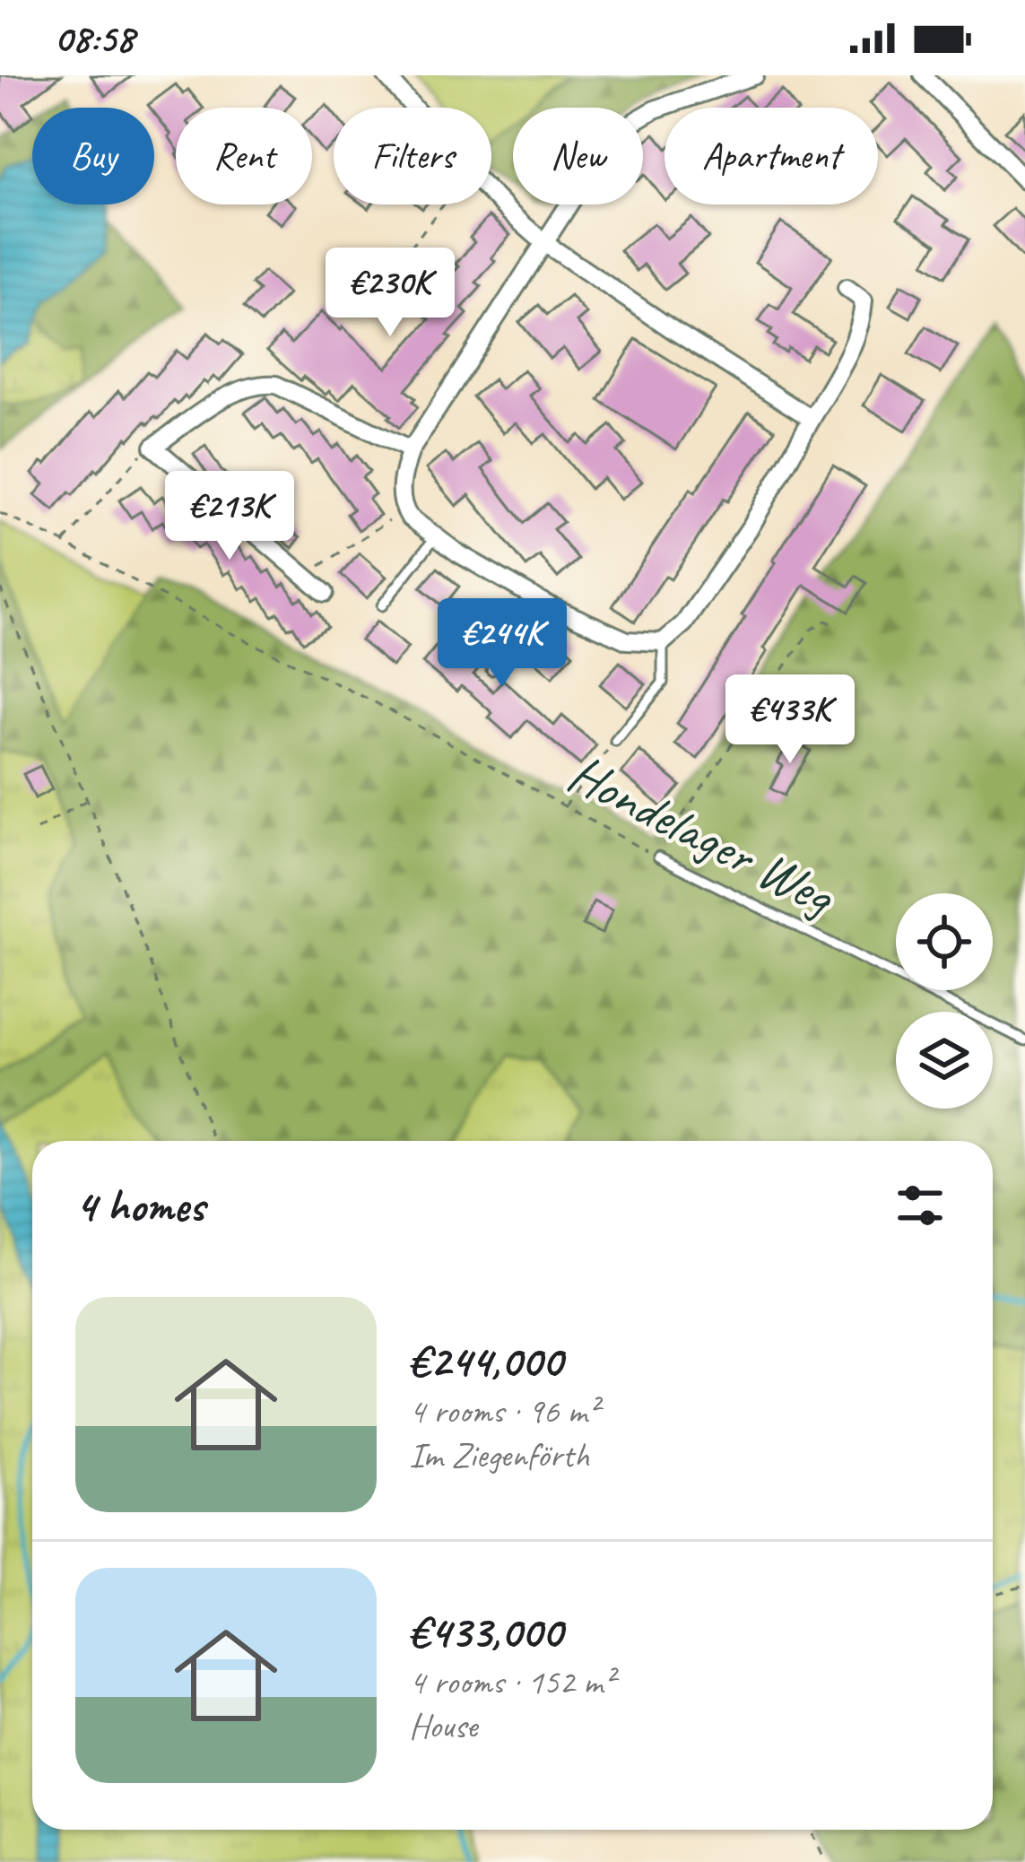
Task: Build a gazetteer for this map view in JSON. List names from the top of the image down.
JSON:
{
  "streets": {
    "lane": ["Hondelager Weg"]
  },
  "page": {
    "status": "08:58",
    "chip": [
      "Buy",
      "Rent",
      "Filters",
      "New",
      "Apartment"
    ],
    "price": [
      "€230K",
      "€213K",
      "€244K",
      "€433K"
    ],
    "heading": "4 homes",
    "list": [
      {
        "name": "€244,000",
        "note": "4 rooms · 96 m² · Im Ziegenförth"
      },
      {
        "name": "€433,000",
        "note": "4 rooms · 152 m² · House"
      }
    ]
  }
}
